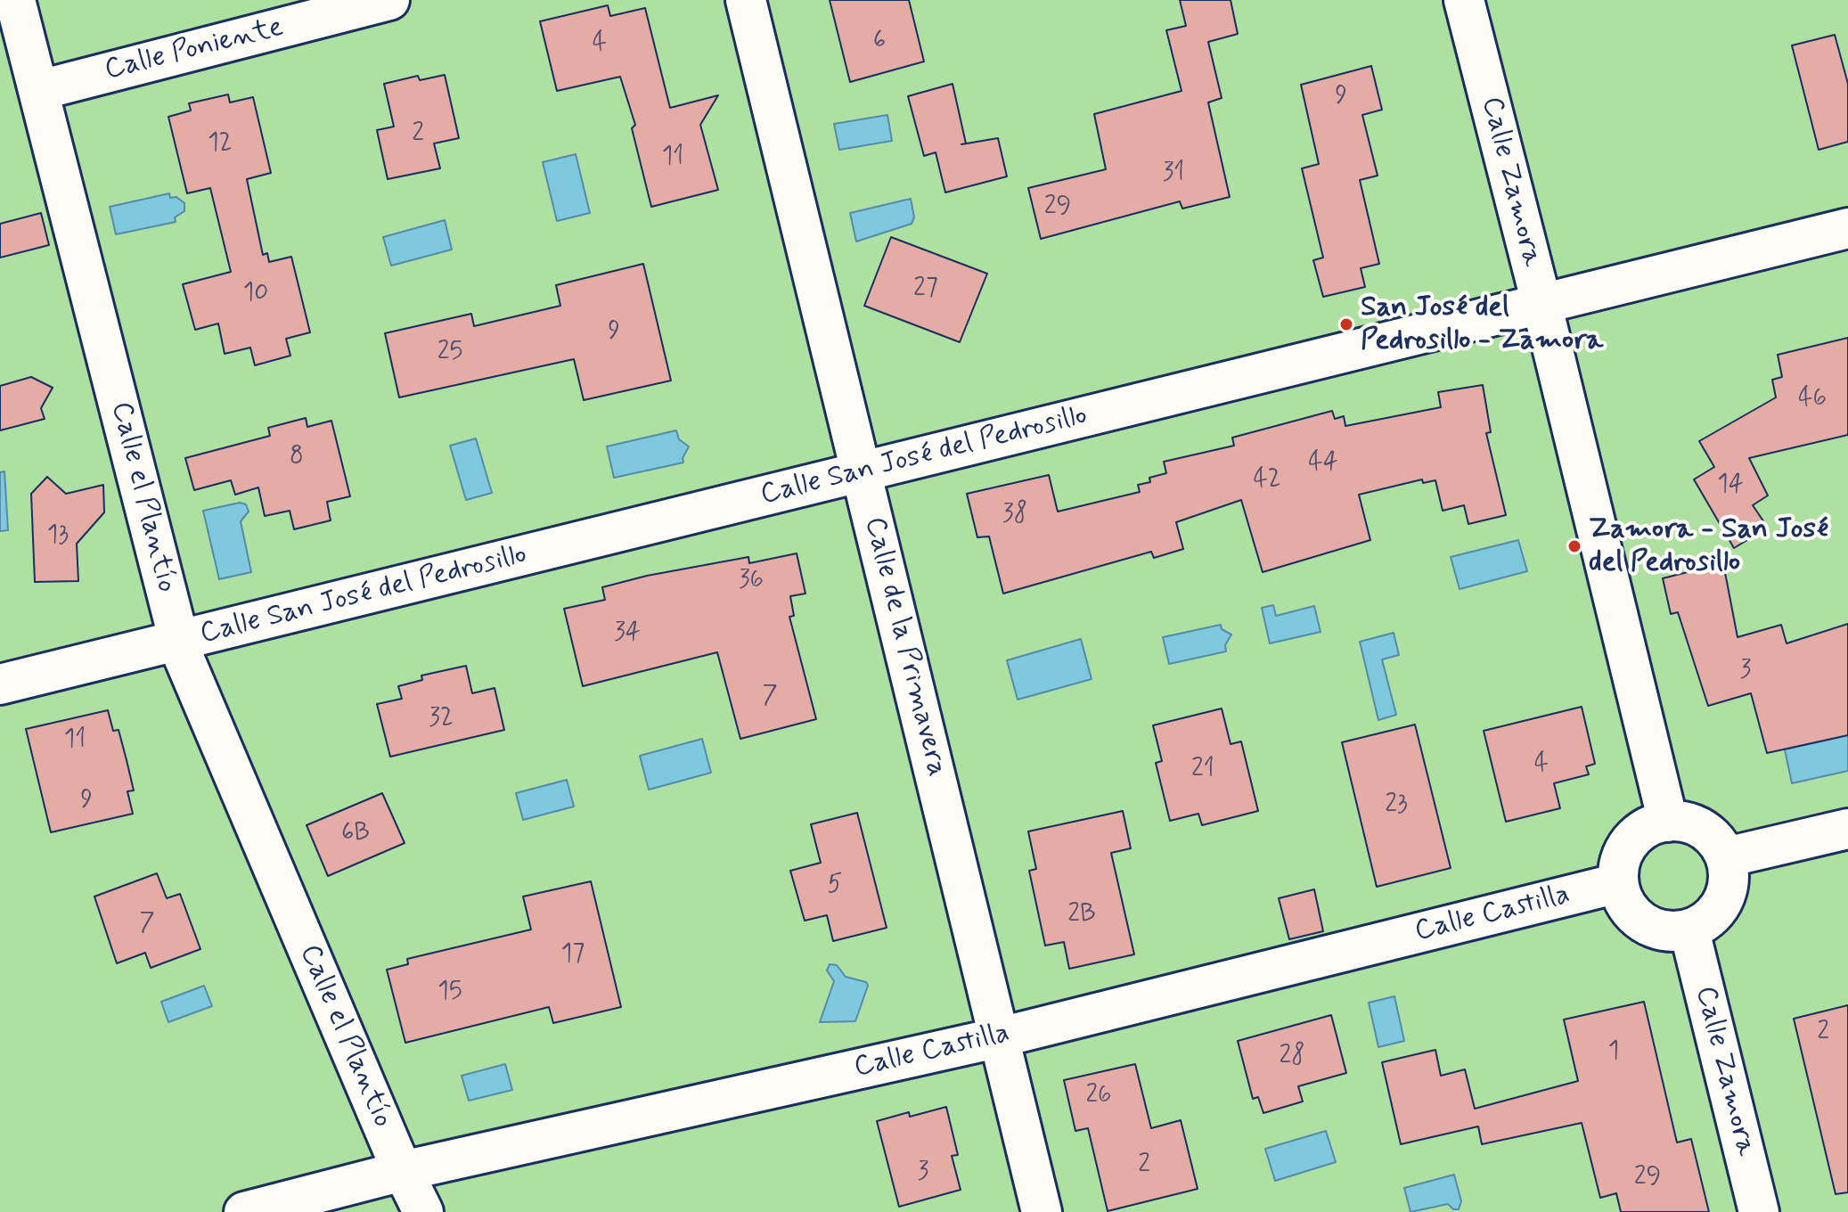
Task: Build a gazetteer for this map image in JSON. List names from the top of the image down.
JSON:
{
  "streets": {
    "street": [
      "Calle Poniente",
      "Calle Zamora",
      "Calle San José del Pedrosillo",
      "Calle el Plantío",
      "Calle de la Primavera",
      "Calle Castilla"
    ]
  },
  "crossings": [
    ["Calle Poniente", "Calle el Plantío"],
    ["Calle Zamora", "Calle San José del Pedrosillo"],
    ["Calle Zamora", "Calle Castilla"],
    ["Calle San José del Pedrosillo", "Calle el Plantío"],
    ["Calle San José del Pedrosillo", "Calle de la Primavera"],
    ["Calle el Plantío", "Calle Castilla"],
    ["Calle de la Primavera", "Calle Castilla"]
  ],
  "places": ["San José del Pedrosillo - Zamora", "Zamora - San José del Pedrosillo"],
  "house_numbers": [
    "6",
    "4",
    "9",
    "2",
    "12",
    "11",
    "31",
    "29",
    "27",
    "10",
    "9",
    "25",
    "46",
    "8",
    "44",
    "42",
    "14",
    "38",
    "13",
    "36",
    "34",
    "3",
    "7",
    "32",
    "11",
    "4",
    "21",
    "9",
    "23",
    "6B",
    "5",
    "2B",
    "7",
    "17",
    "15",
    "2",
    "1",
    "28",
    "26",
    "2",
    "3",
    "29"
  ]
}
